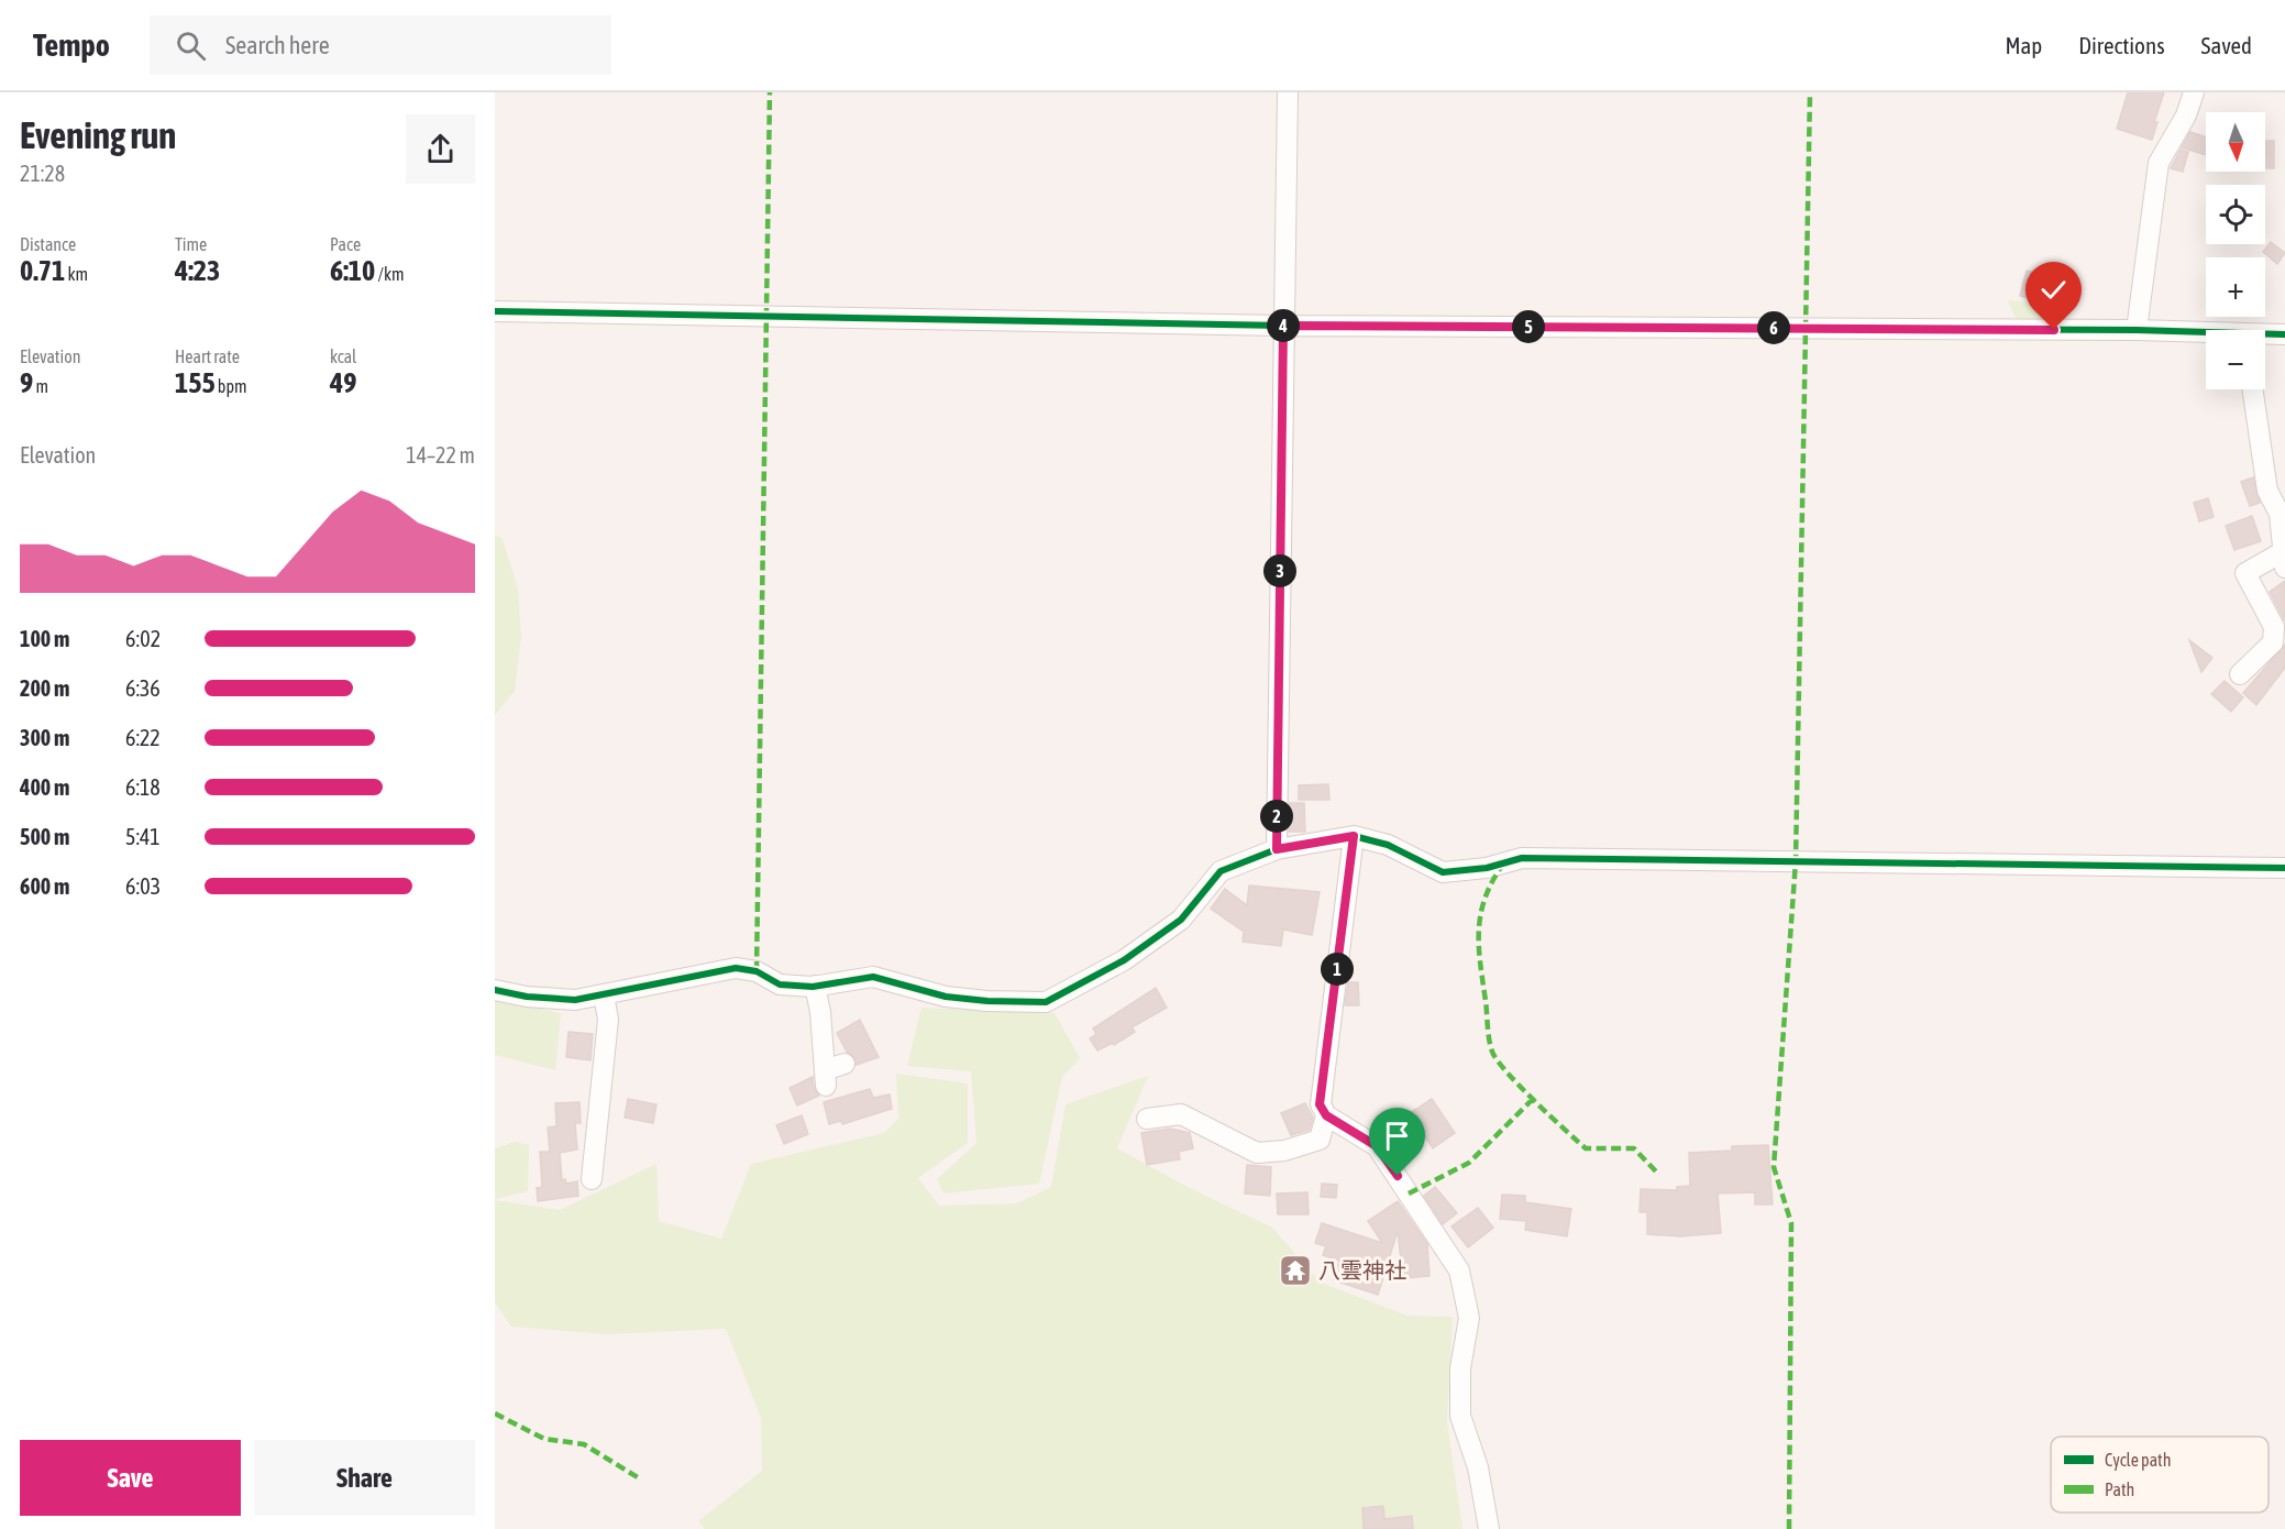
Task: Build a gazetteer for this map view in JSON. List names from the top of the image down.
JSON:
{
  "places": {
    "temple": ["八雲神社"]
  },
  "legend": ["Cycle path", "Path"],
  "north": "bottom",
  "page": {
    "header": "Tempo",
    "search": "Search here",
    "nav": ["Map", "Directions", "Saved"],
    "heading": ["Evening run", "21:28"],
    "map_buttons": ["+", "−"],
    "stats": [
      ["Distance", "0.71 km"],
      ["Time", "4:23"],
      ["Pace", "6:10 /km"],
      ["Elevation", "9 m"],
      ["Heart rate", "155 bpm"],
      ["kcal", "49"]
    ],
    "pins": [
      "4",
      "5",
      "6",
      "3",
      "2",
      "1"
    ],
    "chart": ["Elevation", "14–22 m"],
    "list": [
      {
        "name": "100 m",
        "note": "6:02"
      },
      {
        "name": "200 m",
        "note": "6:36"
      },
      {
        "name": "300 m",
        "note": "6:22"
      },
      {
        "name": "400 m",
        "note": "6:18"
      },
      {
        "name": "500 m",
        "note": "5:41"
      },
      {
        "name": "600 m",
        "note": "6:03"
      }
    ],
    "buttons": ["Save", "Share"]
  }
}
